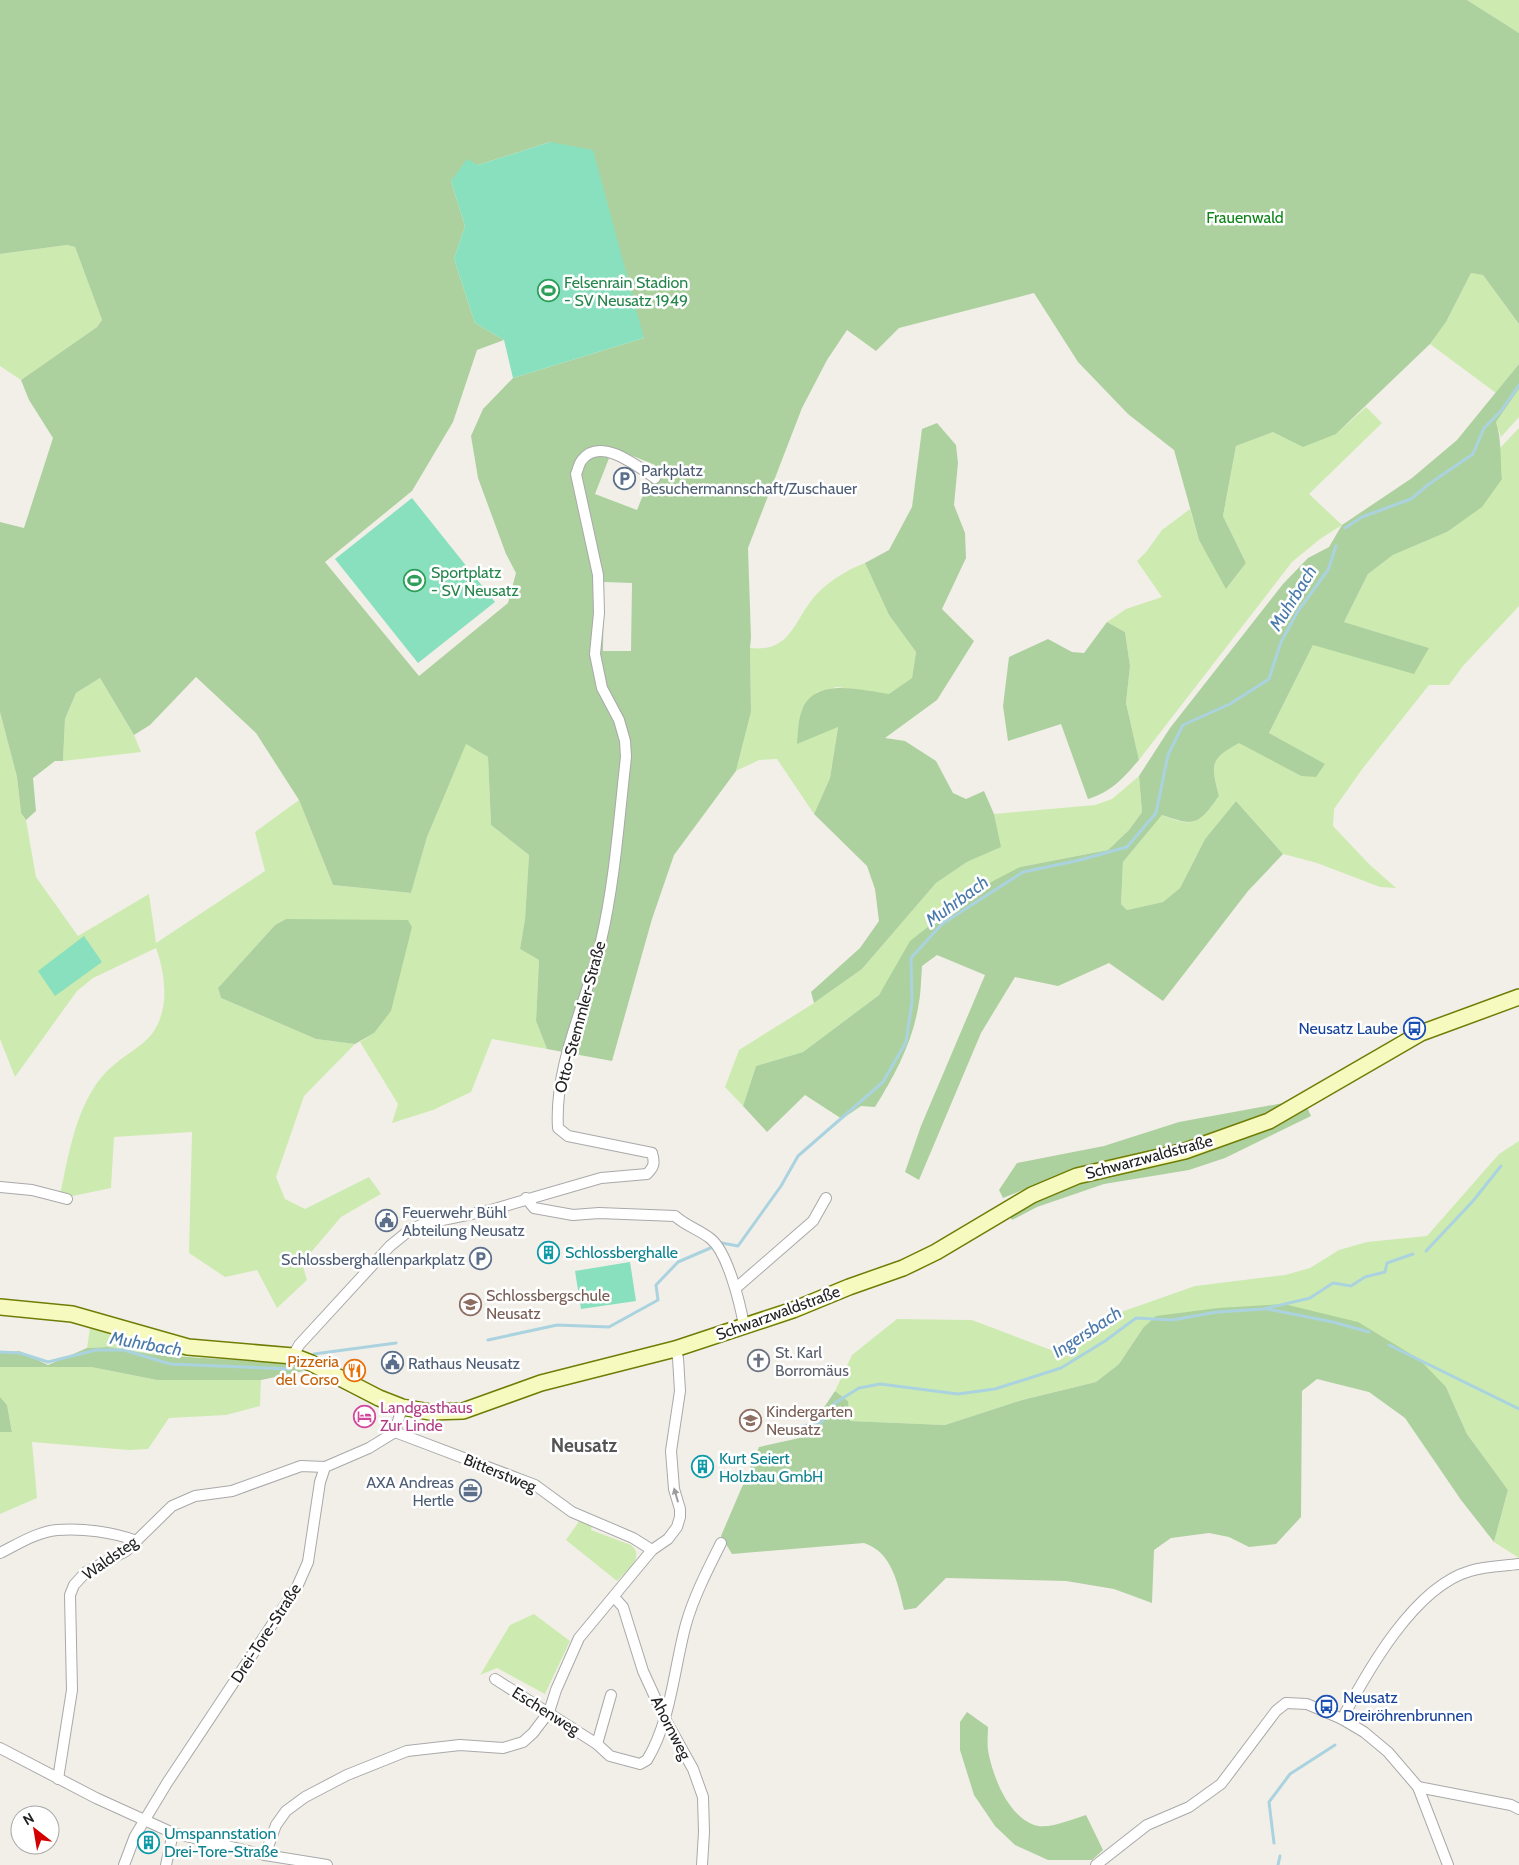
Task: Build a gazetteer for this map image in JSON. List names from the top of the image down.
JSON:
{
  "streets": {
    "main road": ["Schwarzwaldstraße"],
    "street": [
      "Otto-Stemmler-Straße",
      "Bitterstweg",
      "Waldsteg",
      "Drei-Tore-Straße",
      "Eschenweg",
      "Ahornweg"
    ]
  },
  "crossings": [
    ["Otto-Stemmler-Straße", "Schwarzwaldstraße"],
    ["Waldsteg", "Drei-Tore-Straße"],
    ["Eschenweg", "Ahornweg"]
  ],
  "districts": ["Neusatz"],
  "water": ["Muhrbach", "Ingersbach"],
  "parks": ["Frauenwald"],
  "places": {
    "sports": ["Felsenrain Stadion - SV Neusatz 1949", "Sportplatz - SV Neusatz"],
    "parking": ["Parkplatz Besuchermannschaft/Zuschauer", "Schlossberghallenparkplatz"],
    "bus stop": ["Neusatz Laube", "Neusatz Dreiröhrenbrunnen"],
    "public building": ["Feuerwehr Bühl Abteilung Neusatz", "Rathaus Neusatz"],
    "building": ["Schlossberghalle", "Kurt Seiert Holzbau GmbH", "Umspannstation Drei-Tore-Straße"],
    "school or university": ["Schlossbergschule Neusatz", "Kindergarten Neusatz"],
    "church": ["St. Karl Borromäus"],
    "restaurant": ["Pizzeria del Corso"],
    "hotel": ["Landgasthaus Zur Linde"],
    "office": ["AXA Andreas Hertle"]
  },
  "north": "top left"
}
